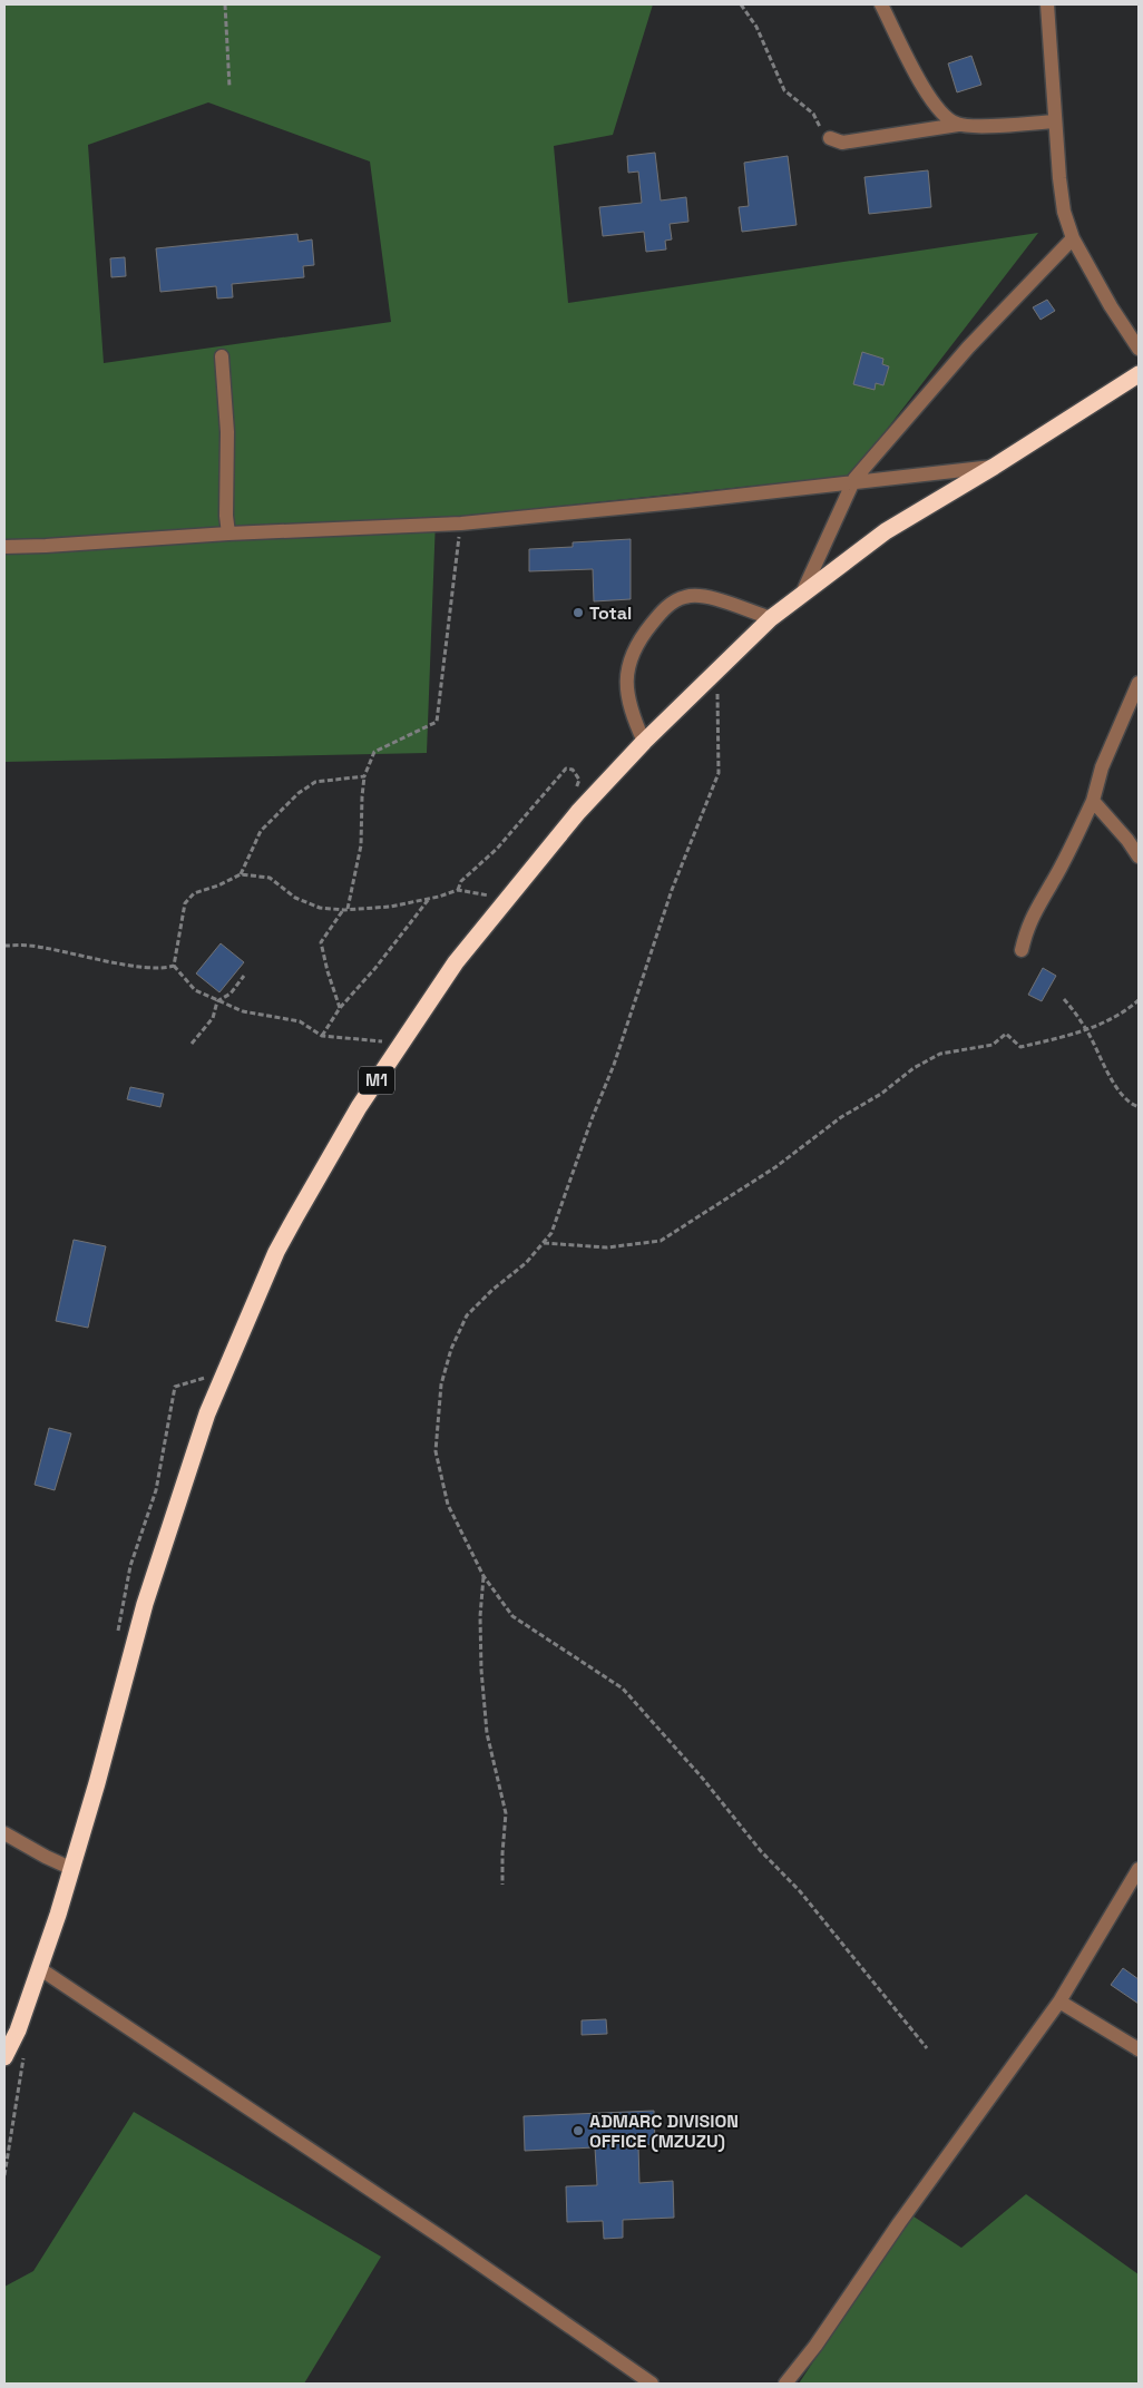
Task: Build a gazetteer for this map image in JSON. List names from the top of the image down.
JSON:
{
  "streets": {
    "highway": ["M1"]
  },
  "places": ["Total", "ADMARC DIVISION OFFICE (MZUZU)"]
}
